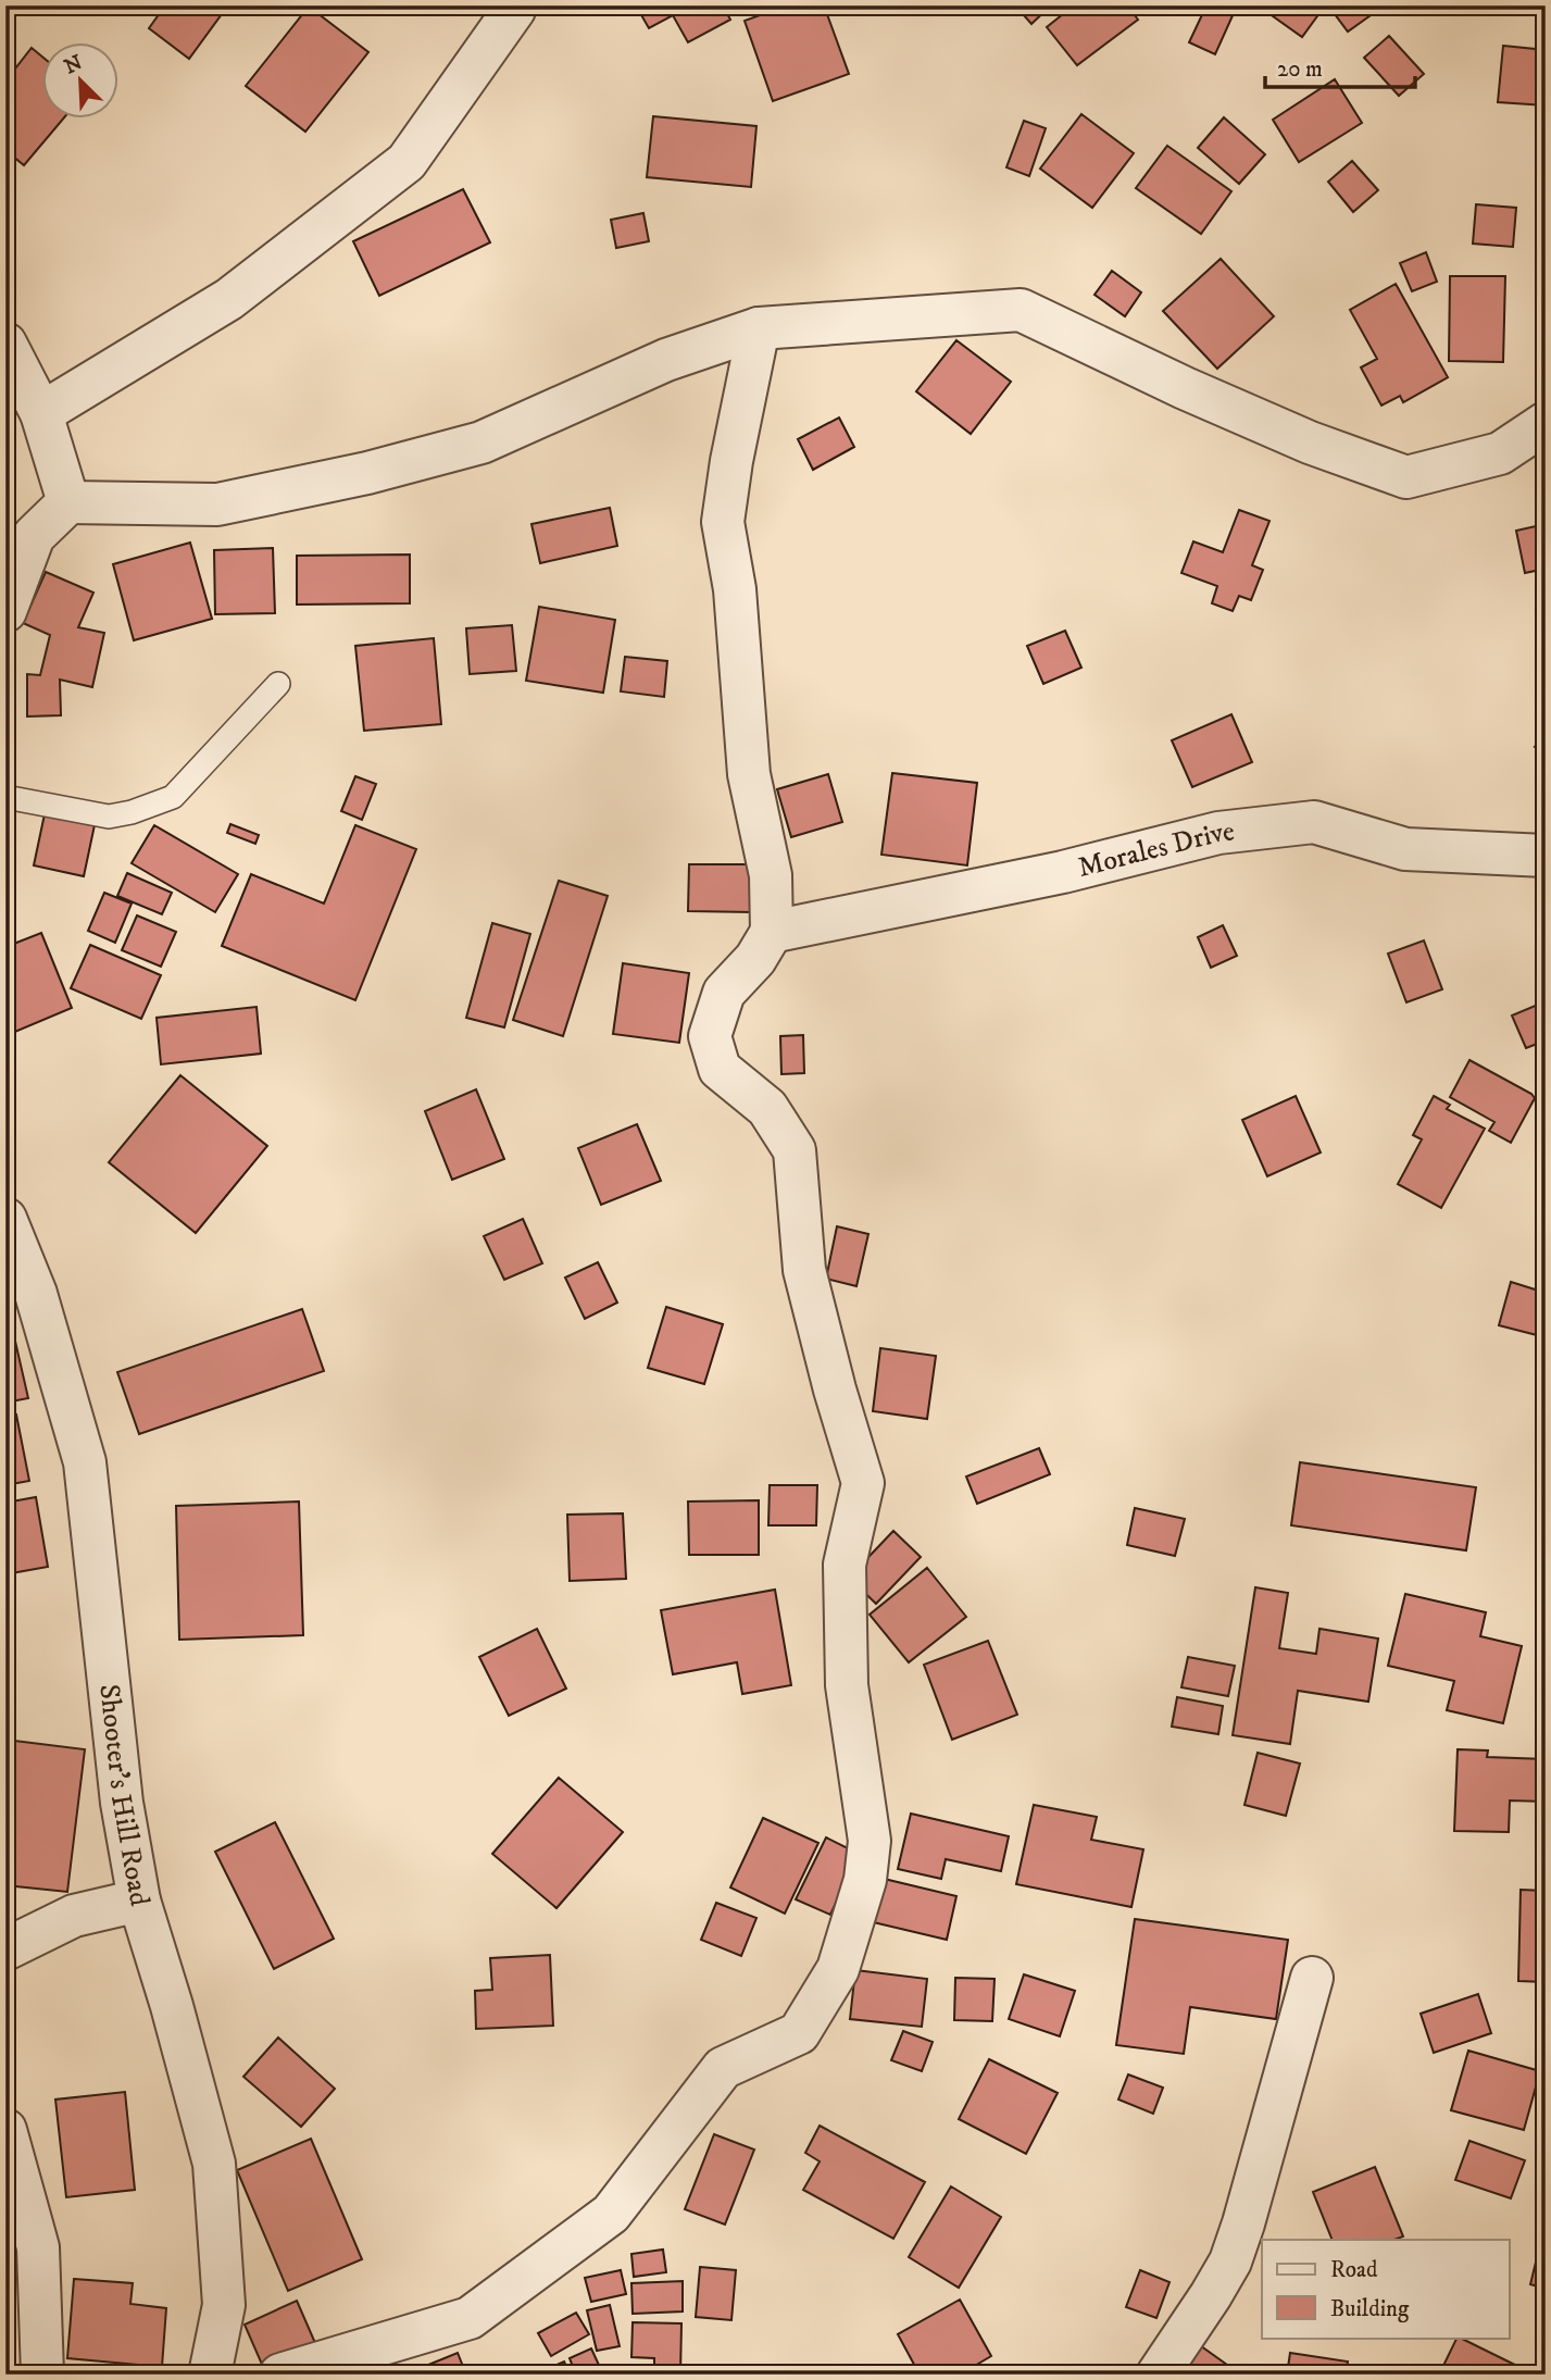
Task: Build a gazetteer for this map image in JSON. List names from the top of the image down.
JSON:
{
  "streets": {
    "street": ["Morales Drive", "Shooter's Hill Road"]
  },
  "legend": ["Road", "Building"],
  "scale_bar": "20 m",
  "north": "top left"
}
